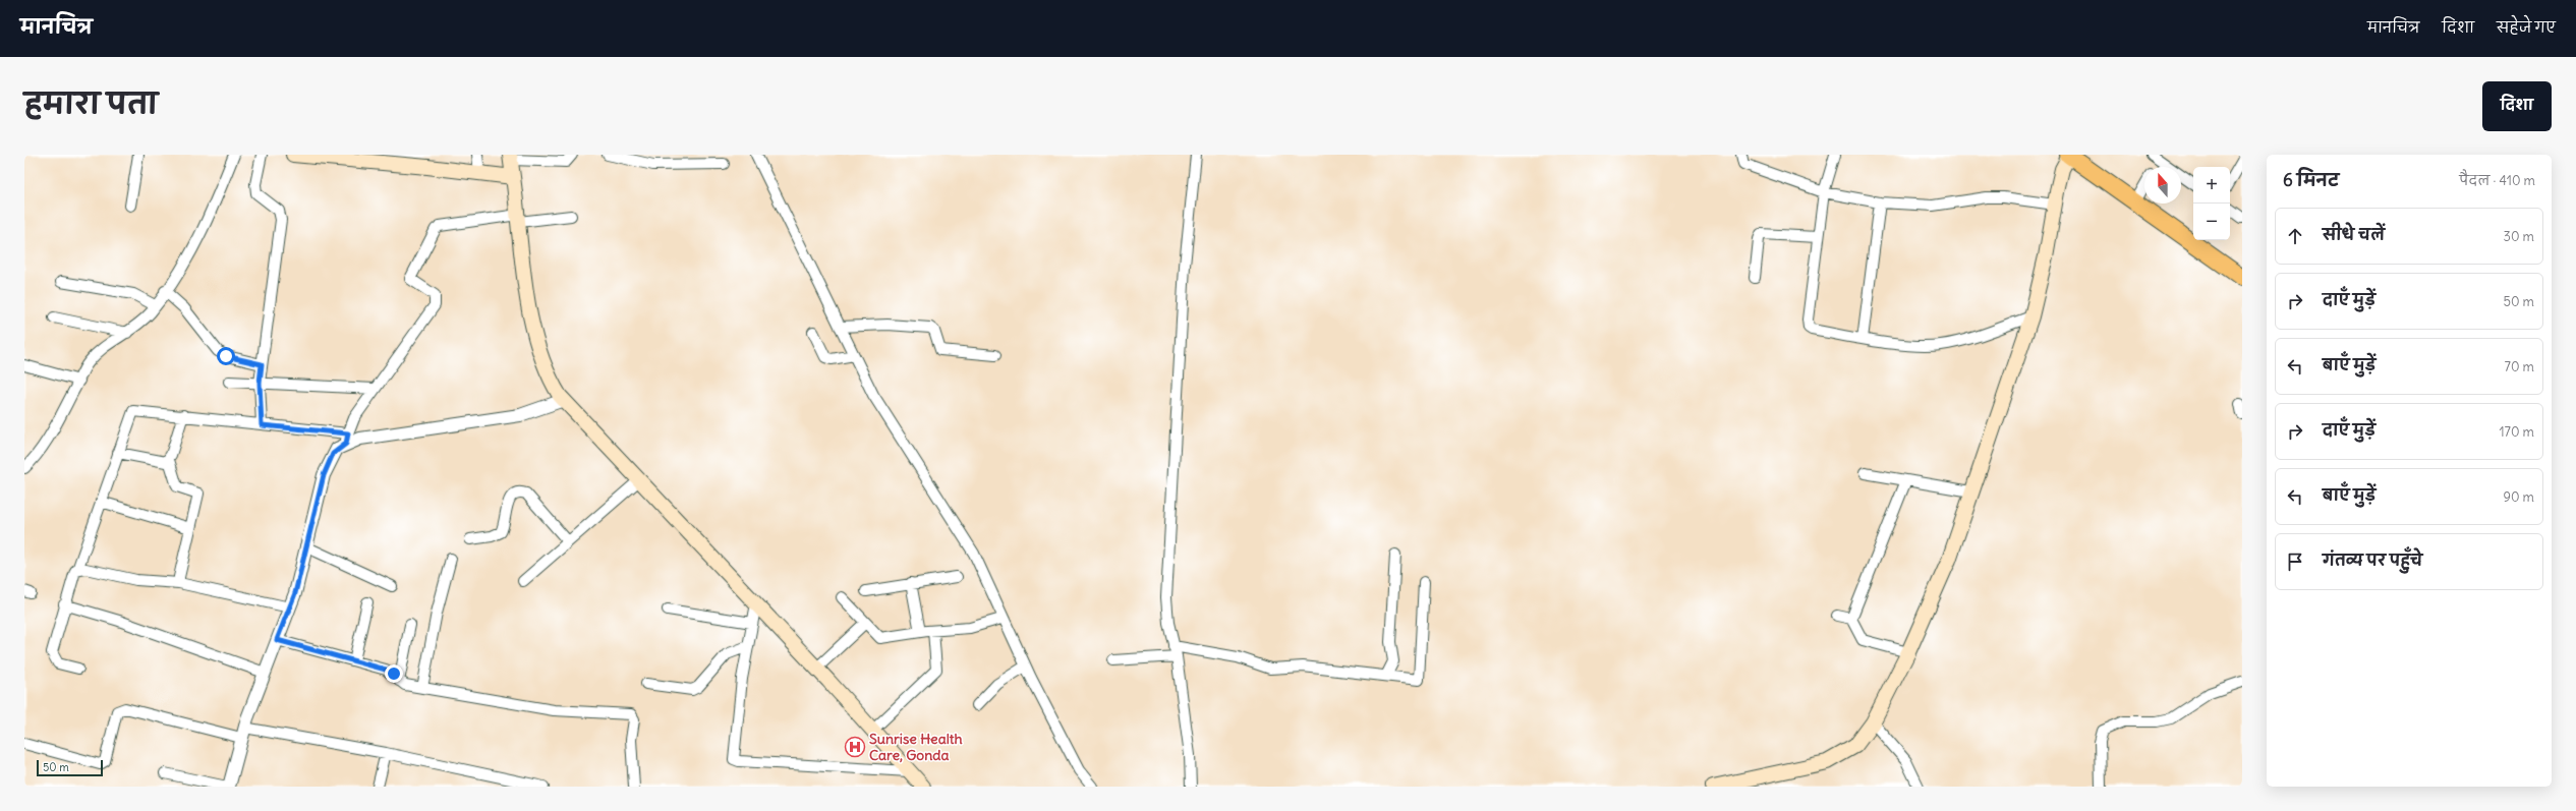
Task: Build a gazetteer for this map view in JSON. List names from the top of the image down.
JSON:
{
  "places": {
    "hospital": ["Sunrise Health Care, Gonda"]
  },
  "scale_bar": "50 m",
  "north": "top",
  "page": {
    "header": "मानचित्र",
    "nav": ["मानचित्र", "दिशा", "सहेजे गए"],
    "title": "हमारा पता",
    "buttons": "दिशा",
    "heading": ["6 मिनट", "पैदल · 410 m"],
    "map_buttons": ["+", "−"],
    "list": [
      ["सीधे चलें", "30 m"],
      ["दाएँ मुड़ें", "50 m"],
      ["बाएँ मुड़ें", "70 m"],
      ["दाएँ मुड़ें", "170 m"],
      ["बाएँ मुड़ें", "90 m"],
      "गंतव्य पर पहुँचे"
    ],
    "scale": "50 m"
  }
}
